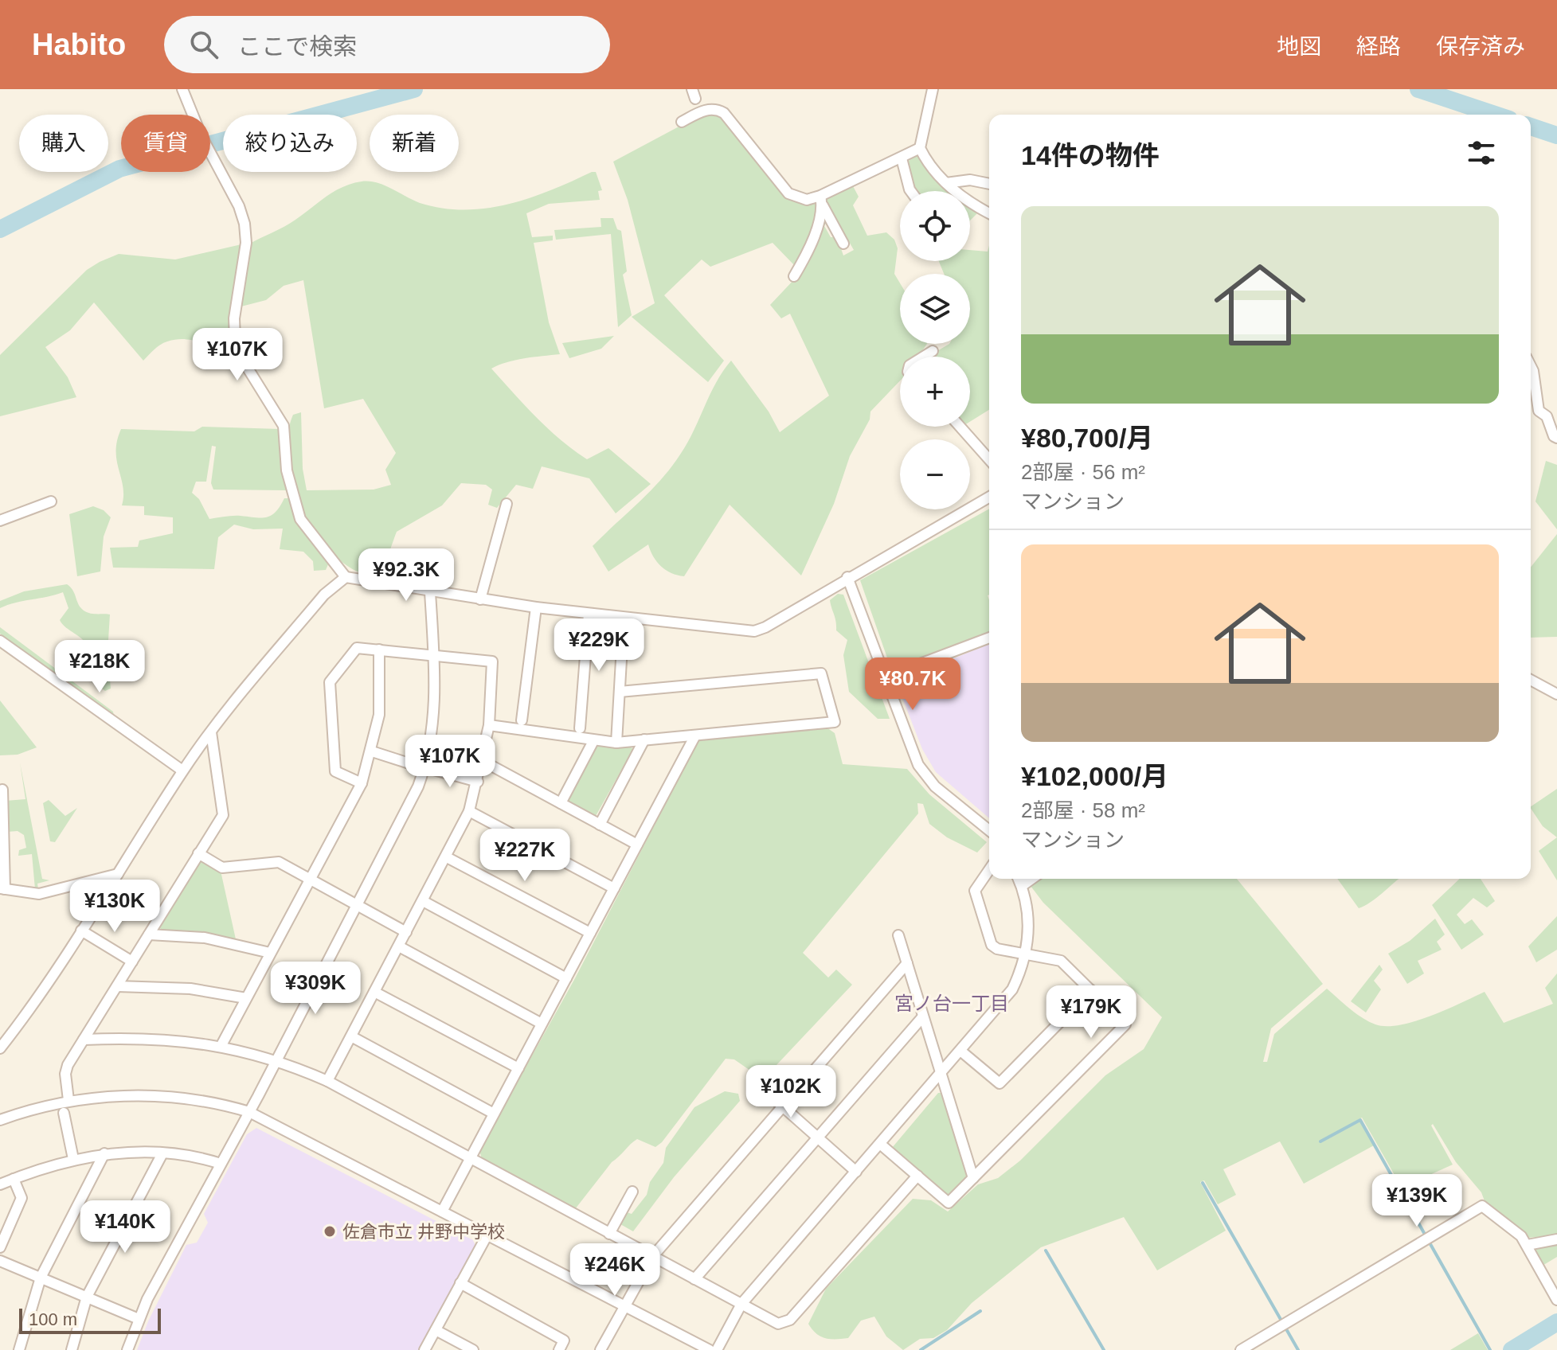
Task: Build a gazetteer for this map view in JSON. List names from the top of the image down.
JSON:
{
  "districts": ["宮ノ台一丁目"],
  "places": ["佐倉市立 井野中学校"],
  "scale_bar": "100 m",
  "page": {
    "header": "Habito",
    "search": "ここで検索",
    "nav": ["地図", "経路", "保存済み"],
    "chip": [
      "購入",
      "賃貸",
      "絞り込み",
      "新着"
    ],
    "heading": "14件の物件",
    "map_buttons": ["+", "−"],
    "list": [
      {
        "name": "¥80,700/月",
        "note": "2部屋 · 56 m² · マンション"
      },
      {
        "name": "¥102,000/月",
        "note": "2部屋 · 58 m² · マンション"
      }
    ],
    "price": [
      "¥107K",
      "¥92.3K",
      "¥229K",
      "¥218K",
      "¥80.7K",
      "¥107K",
      "¥227K",
      "¥130K",
      "¥309K",
      "¥179K",
      "¥102K",
      "¥139K",
      "¥140K",
      "¥246K"
    ],
    "scale": "100 m"
  }
}
